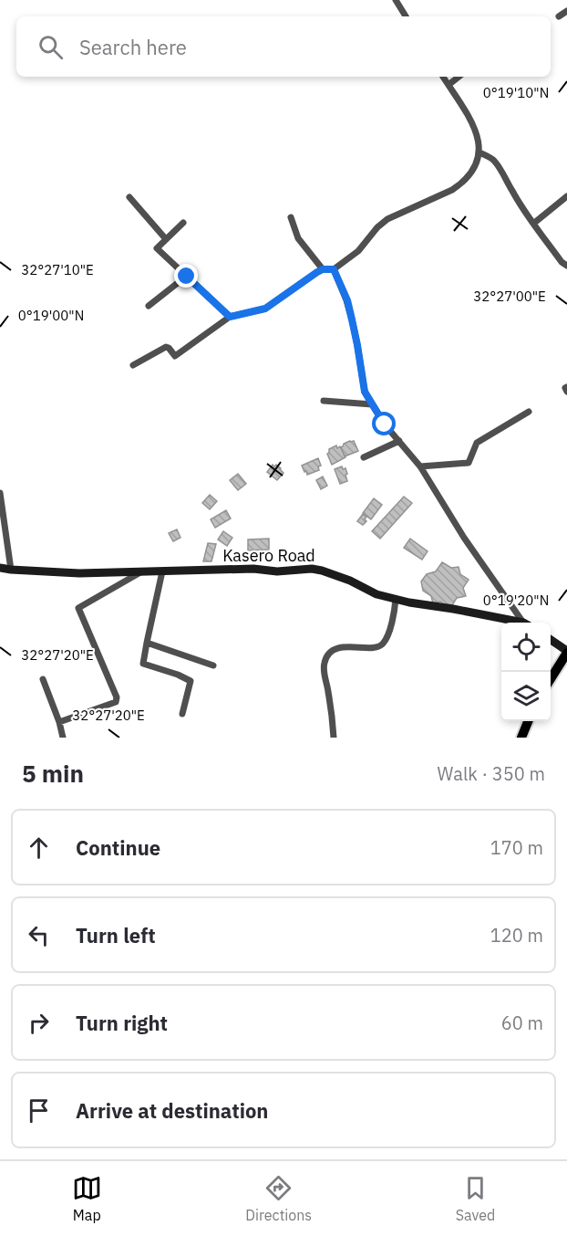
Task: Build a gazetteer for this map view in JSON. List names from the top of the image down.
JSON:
{
  "streets": {
    "street": ["Kasero Road"]
  },
  "page": {
    "search": "Search here",
    "heading": ["5 min", "Walk · 350 m"],
    "list": [
      ["Continue", "170 m"],
      ["Turn left", "120 m"],
      ["Turn right", "60 m"],
      "Arrive at destination"
    ],
    "nav": ["Map", "Directions", "Saved"]
  },
  "coordinates": [
    "0°19'10\"N",
    "32°27'10\"E",
    "32°27'00\"E",
    "0°19'00\"N",
    "0°19'20\"N",
    "32°27'20\"E"
  ]
}
